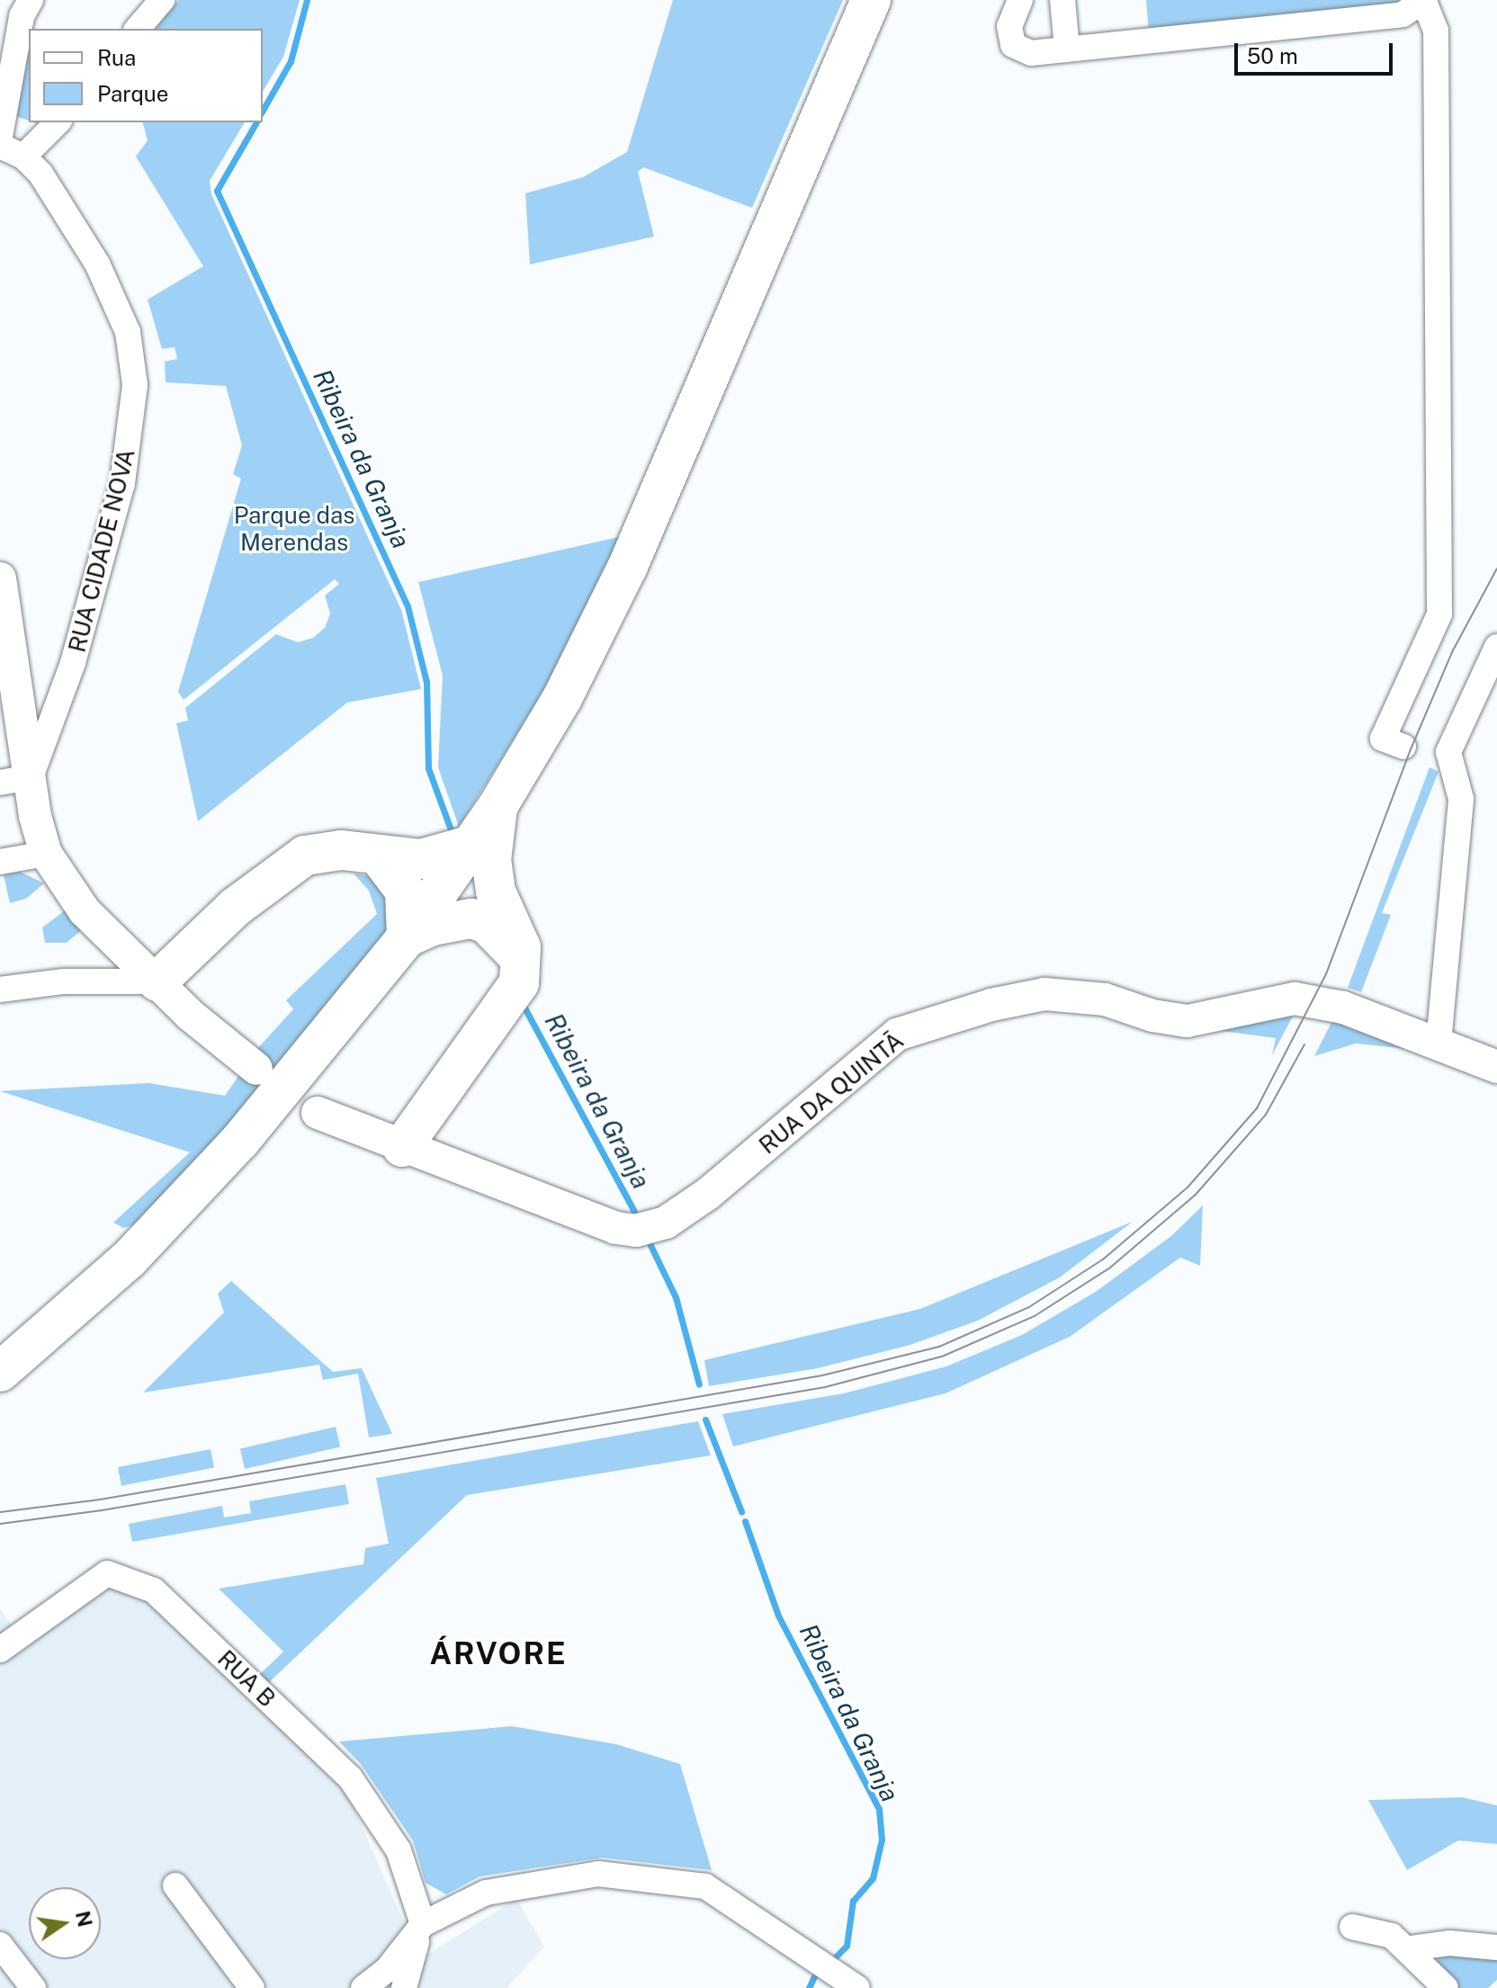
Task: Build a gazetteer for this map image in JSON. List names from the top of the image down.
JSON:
{
  "streets": {
    "street": ["RUA CIDADE NOVA", "RUA DA QUINTÃ", "RUA B"]
  },
  "districts": ["ÁRVORE"],
  "water": ["Ribeira da Granja"],
  "parks": ["Parque das Merendas"],
  "legend": ["Rua", "Parque"],
  "scale_bar": "50 m",
  "north": "right"
}
